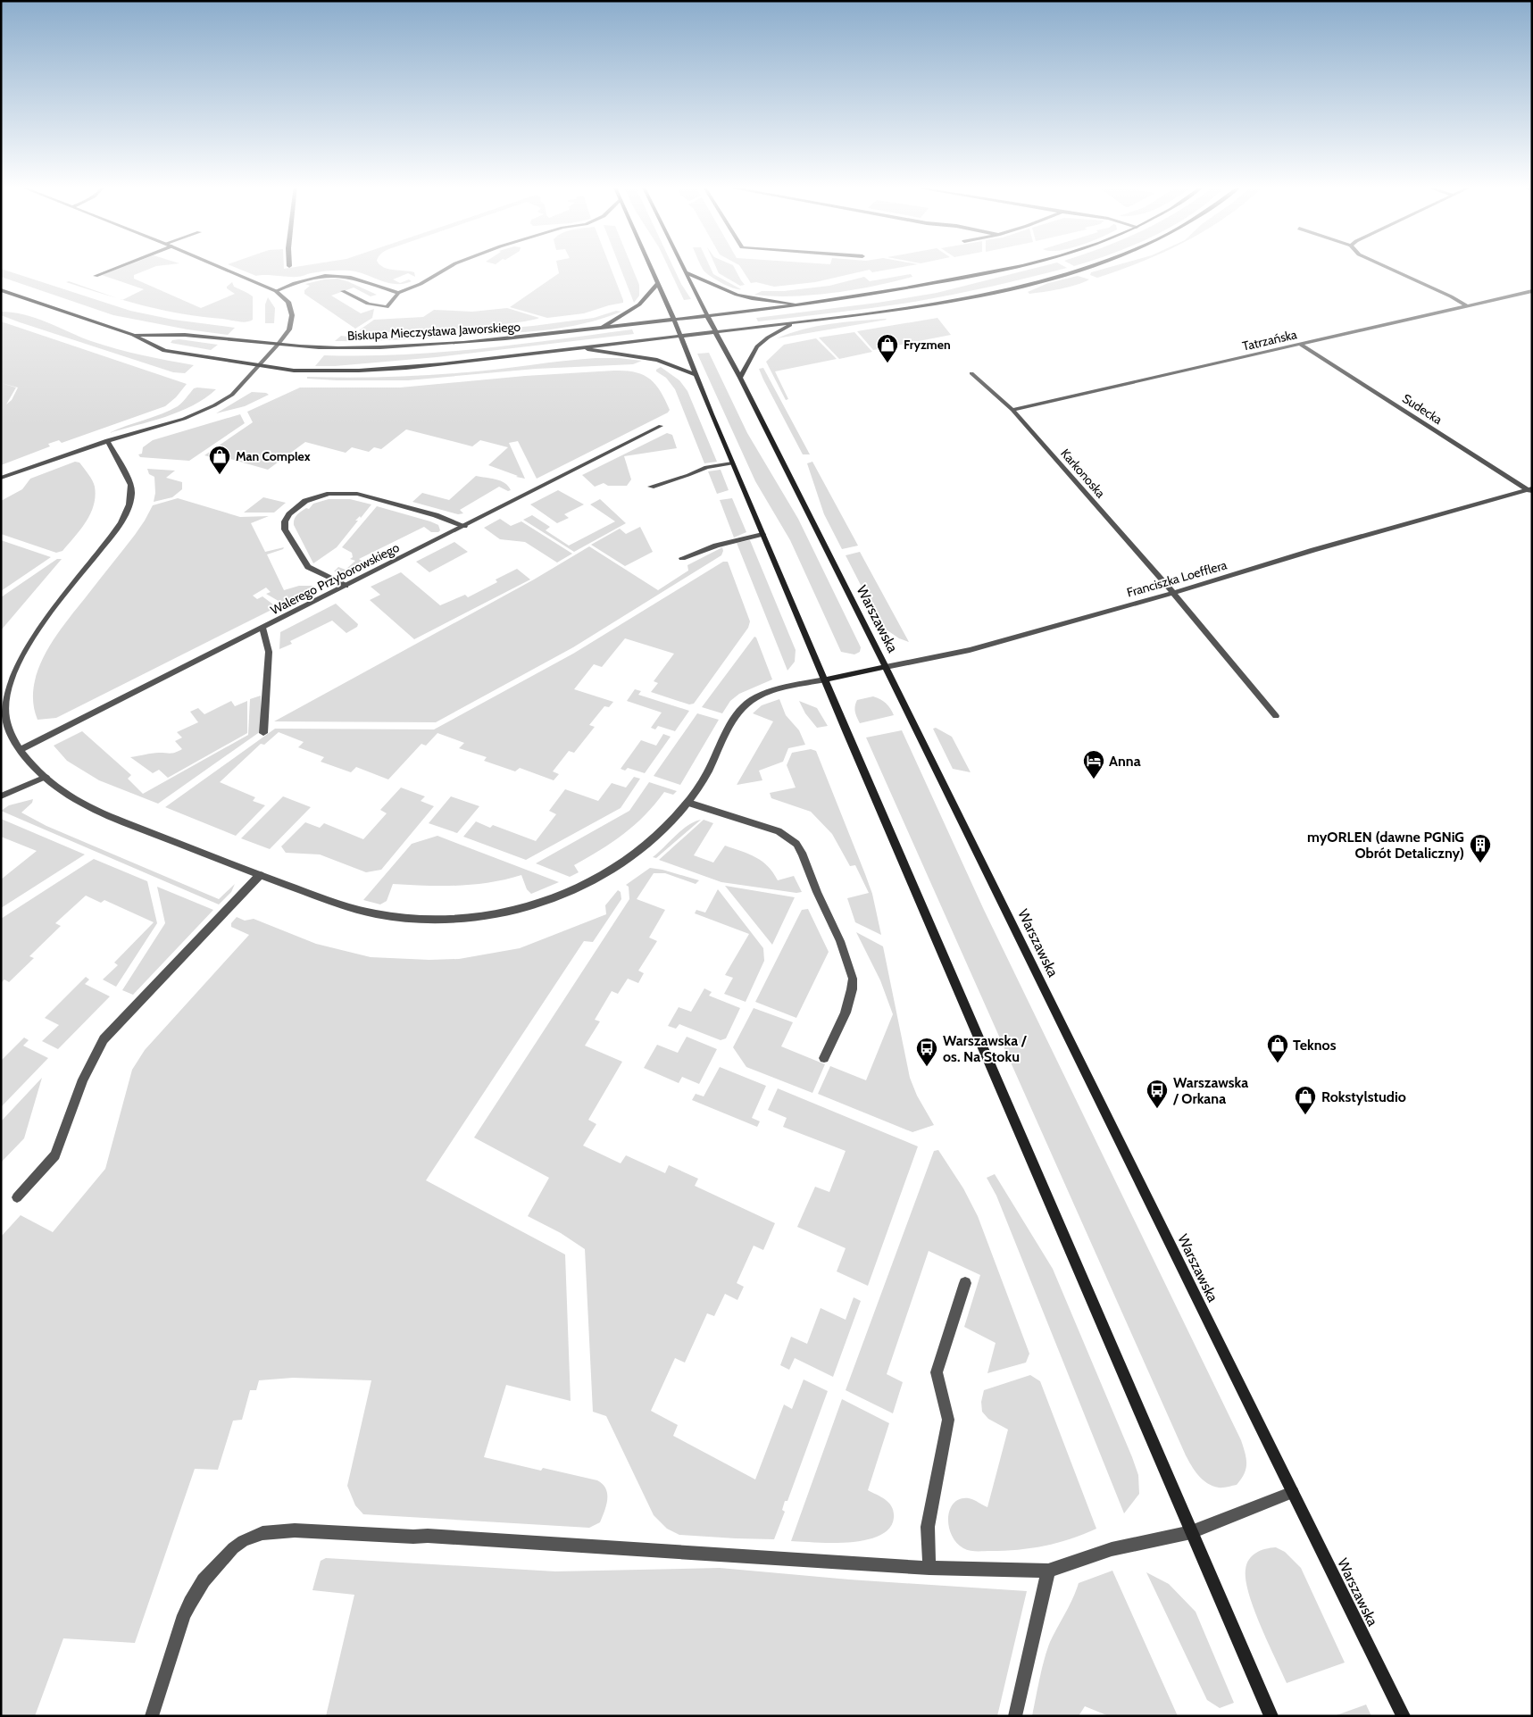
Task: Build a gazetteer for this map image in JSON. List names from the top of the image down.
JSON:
{
  "streets": {
    "street": [
      "Biskupa Mieczysława Jaworskiego",
      "Tatrzańska",
      "Sudecka",
      "Karkonoska",
      "Walerego Przyborowskiego",
      "Franciszka Loefflera",
      "Warszawska"
    ]
  },
  "crossings": [
    ["Biskupa Mieczysława Jaworskiego", "Warszawska"],
    ["Tatrzańska", "Sudecka"],
    ["Tatrzańska", "Karkonoska"],
    ["Sudecka", "Franciszka Loefflera"],
    ["Karkonoska", "Franciszka Loefflera"],
    ["Franciszka Loefflera", "Warszawska"]
  ],
  "places": {
    "shop": [
      "Fryzmen",
      "Man Complex",
      "Teknos",
      "Rokstylstudio"
    ],
    "hotel": ["Anna"],
    "building": ["myORLEN (dawne PGNiG Obrót Detaliczny)"],
    "bus stop": ["Warszawska / os. Na Stoku", "Warszawska / Orkana"]
  }
}
